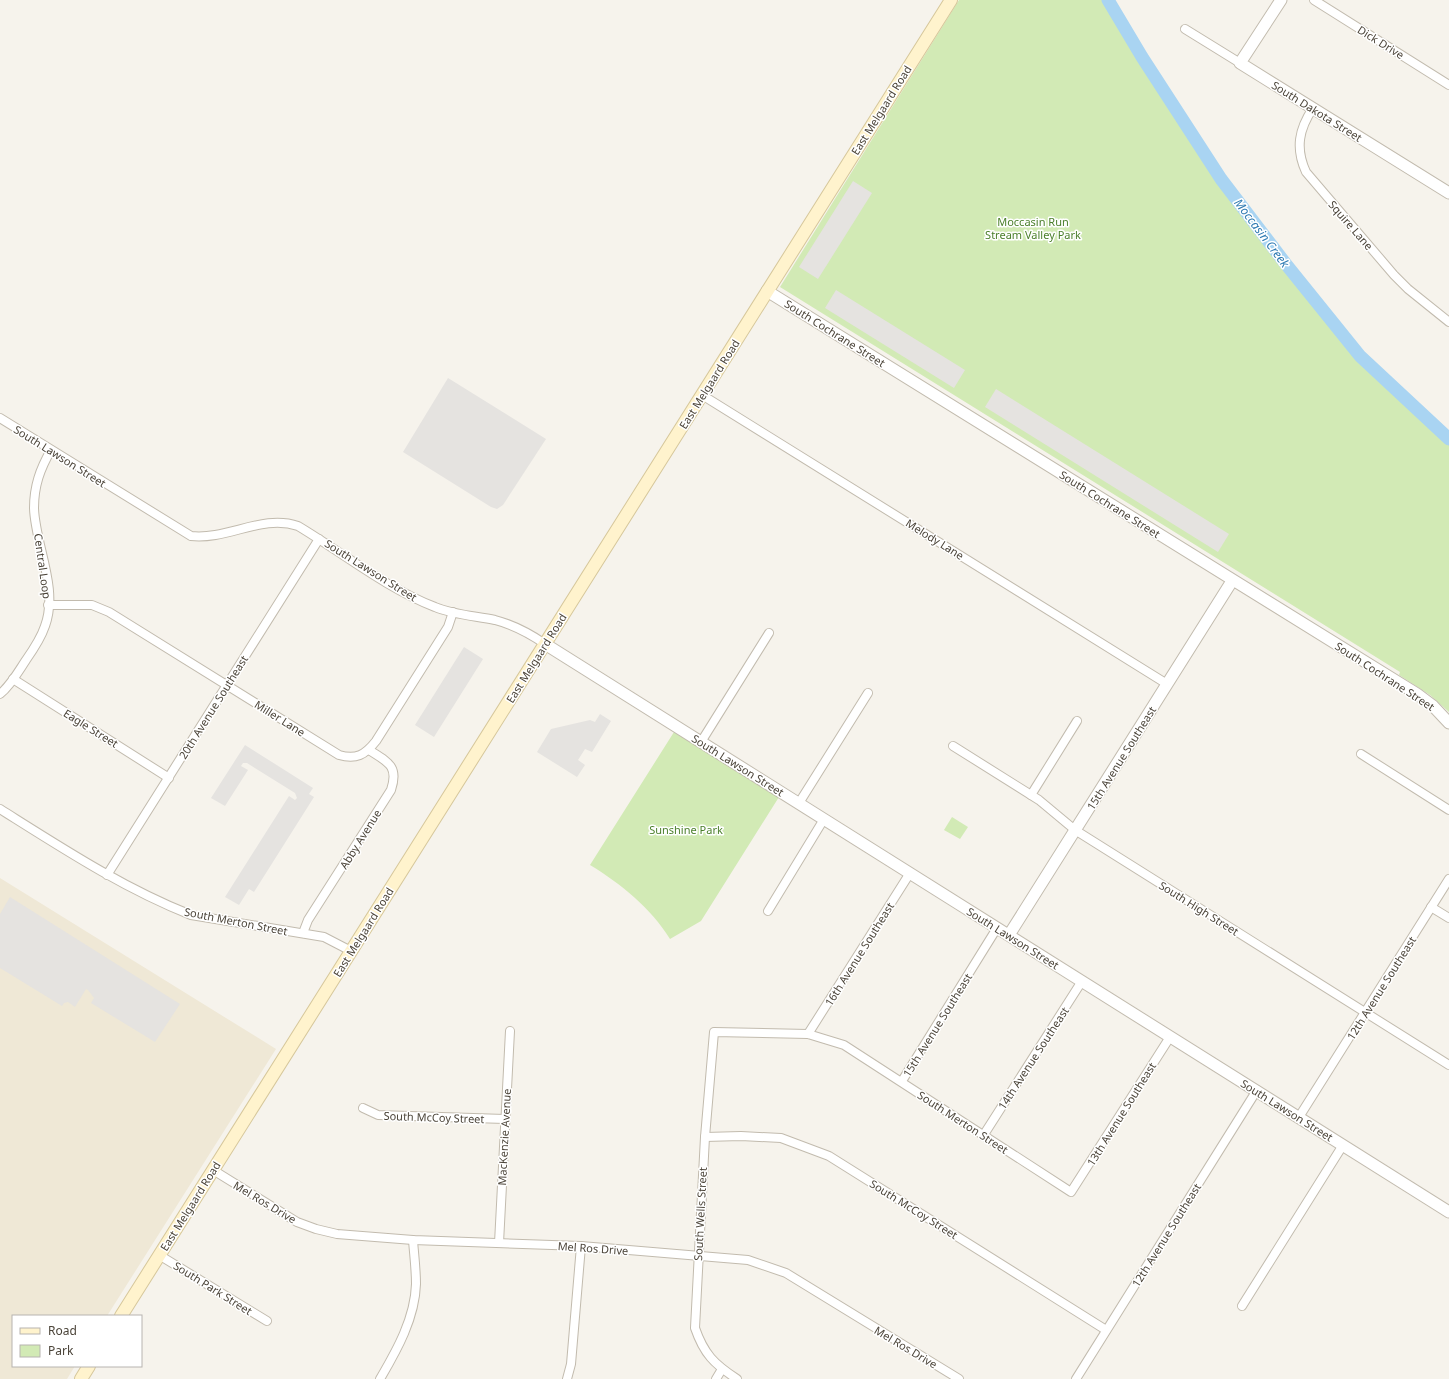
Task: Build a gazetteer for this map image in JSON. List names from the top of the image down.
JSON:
{
  "streets": {
    "main road": ["East Melgaard Road"],
    "street": [
      "Dick Drive",
      "South Dakota Street",
      "Squire Lane",
      "South Cochrane Street",
      "South Lawson Street",
      "Melody Lane",
      "Central Loop",
      "20th Avenue Southeast",
      "Miller Lane",
      "Eagle Street",
      "15th Avenue Southeast",
      "Abby Avenue",
      "South High Street",
      "South Merton Street",
      "16th Avenue Southeast",
      "12th Avenue Southeast",
      "14th Avenue Southeast",
      "13th Avenue Southeast",
      "South McCoy Street",
      "MacKenzie Avenue",
      "Mel Ros Drive",
      "South Wells Street",
      "South Park Street"
    ]
  },
  "crossings": [
    ["East Melgaard Road", "South Cochrane Street"],
    ["East Melgaard Road", "South Lawson Street"],
    ["East Melgaard Road", "Melody Lane"],
    ["East Melgaard Road", "South Merton Street"],
    ["East Melgaard Road", "Mel Ros Drive"],
    ["East Melgaard Road", "South Park Street"],
    ["South Dakota Street", "Squire Lane"],
    ["South Cochrane Street", "15th Avenue Southeast"],
    ["South Lawson Street", "Central Loop"],
    ["South Lawson Street", "20th Avenue Southeast"],
    ["South Lawson Street", "15th Avenue Southeast"],
    ["South Lawson Street", "16th Avenue Southeast"],
    ["South Lawson Street", "12th Avenue Southeast"],
    ["South Lawson Street", "14th Avenue Southeast"],
    ["South Lawson Street", "13th Avenue Southeast"],
    ["Melody Lane", "15th Avenue Southeast"],
    ["Central Loop", "Miller Lane"],
    ["Central Loop", "Eagle Street"],
    ["20th Avenue Southeast", "Miller Lane"],
    ["20th Avenue Southeast", "Eagle Street"],
    ["20th Avenue Southeast", "South Merton Street"],
    ["Miller Lane", "Abby Avenue"],
    ["15th Avenue Southeast", "South High Street"],
    ["15th Avenue Southeast", "South Merton Street"],
    ["Abby Avenue", "South Merton Street"],
    ["South High Street", "12th Avenue Southeast"],
    ["South Merton Street", "16th Avenue Southeast"],
    ["South Merton Street", "14th Avenue Southeast"],
    ["South Merton Street", "13th Avenue Southeast"],
    ["South Merton Street", "South Wells Street"],
    ["12th Avenue Southeast", "South McCoy Street"],
    ["South McCoy Street", "MacKenzie Avenue"],
    ["South McCoy Street", "South Wells Street"],
    ["MacKenzie Avenue", "Mel Ros Drive"],
    ["Mel Ros Drive", "South Wells Street"]
  ],
  "water": ["Moccasin Creek"],
  "parks": ["Moccasin Run Stream Valley Park", "Sunshine Park"],
  "legend": ["Road", "Park"]
}
